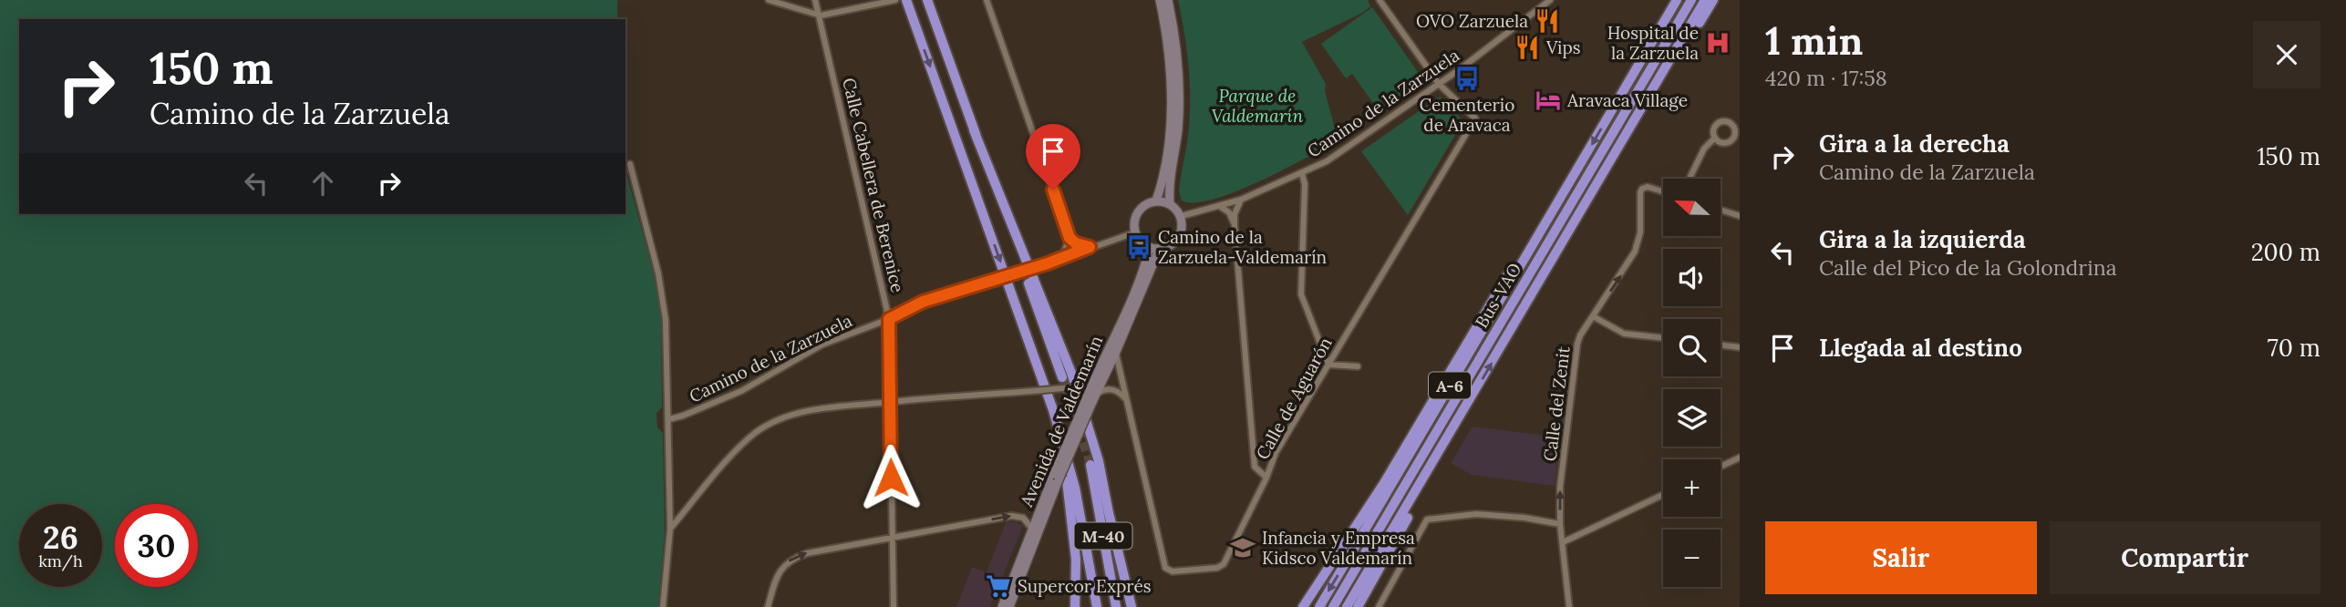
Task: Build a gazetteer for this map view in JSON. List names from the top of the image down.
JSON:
{
  "streets": {
    "highway": ["Bus-VAO", "A-6", "M-40"],
    "street": [
      "Camino de la Zarzuela",
      "Calle Cabellera de Berenice",
      "Calle de Aguarón",
      "Calle del Zenit",
      "Avenida de Valdemarín"
    ]
  },
  "crossings": [
    ["Camino de la Zarzuela", "Calle Cabellera de Berenice"],
    ["Camino de la Zarzuela", "Calle de Aguarón"],
    ["Camino de la Zarzuela", "Avenida de Valdemarín"],
    ["Calle de Aguarón", "Avenida de Valdemarín"]
  ],
  "one_way": ["Calle del Zenit"],
  "parks": ["Parque de Valdemarín"],
  "places": {
    "restaurant": ["OVO Zarzuela", "Vips"],
    "hospital": ["Hospital de la Zarzuela"],
    "bus stop": ["Cementerio de Aravaca", "Camino de la Zarzuela-Valdemarín"],
    "hotel": ["Aravaca Village"],
    "school or university": ["Infancia y Empresa Kidsco Valdemarín"],
    "supermarket": ["Supercor Exprés"]
  },
  "north": "left",
  "page": {
    "heading": ["1 min", "420 m · 17:58"],
    "turn": ["150 m", "Camino de la Zarzuela"],
    "list": [
      {
        "name": "Gira a la derecha",
        "note": "Camino de la Zarzuela",
        "value": "150 m"
      },
      {
        "name": "Gira a la izquierda",
        "note": "Calle del Pico de la Golondrina",
        "value": "200 m"
      },
      {
        "name": "Llegada al destino",
        "value": "70 m"
      }
    ],
    "map_buttons": ["+", "−"],
    "speed": "26 km/h",
    "limit": "30",
    "buttons": ["Salir", "Compartir"]
  }
}
